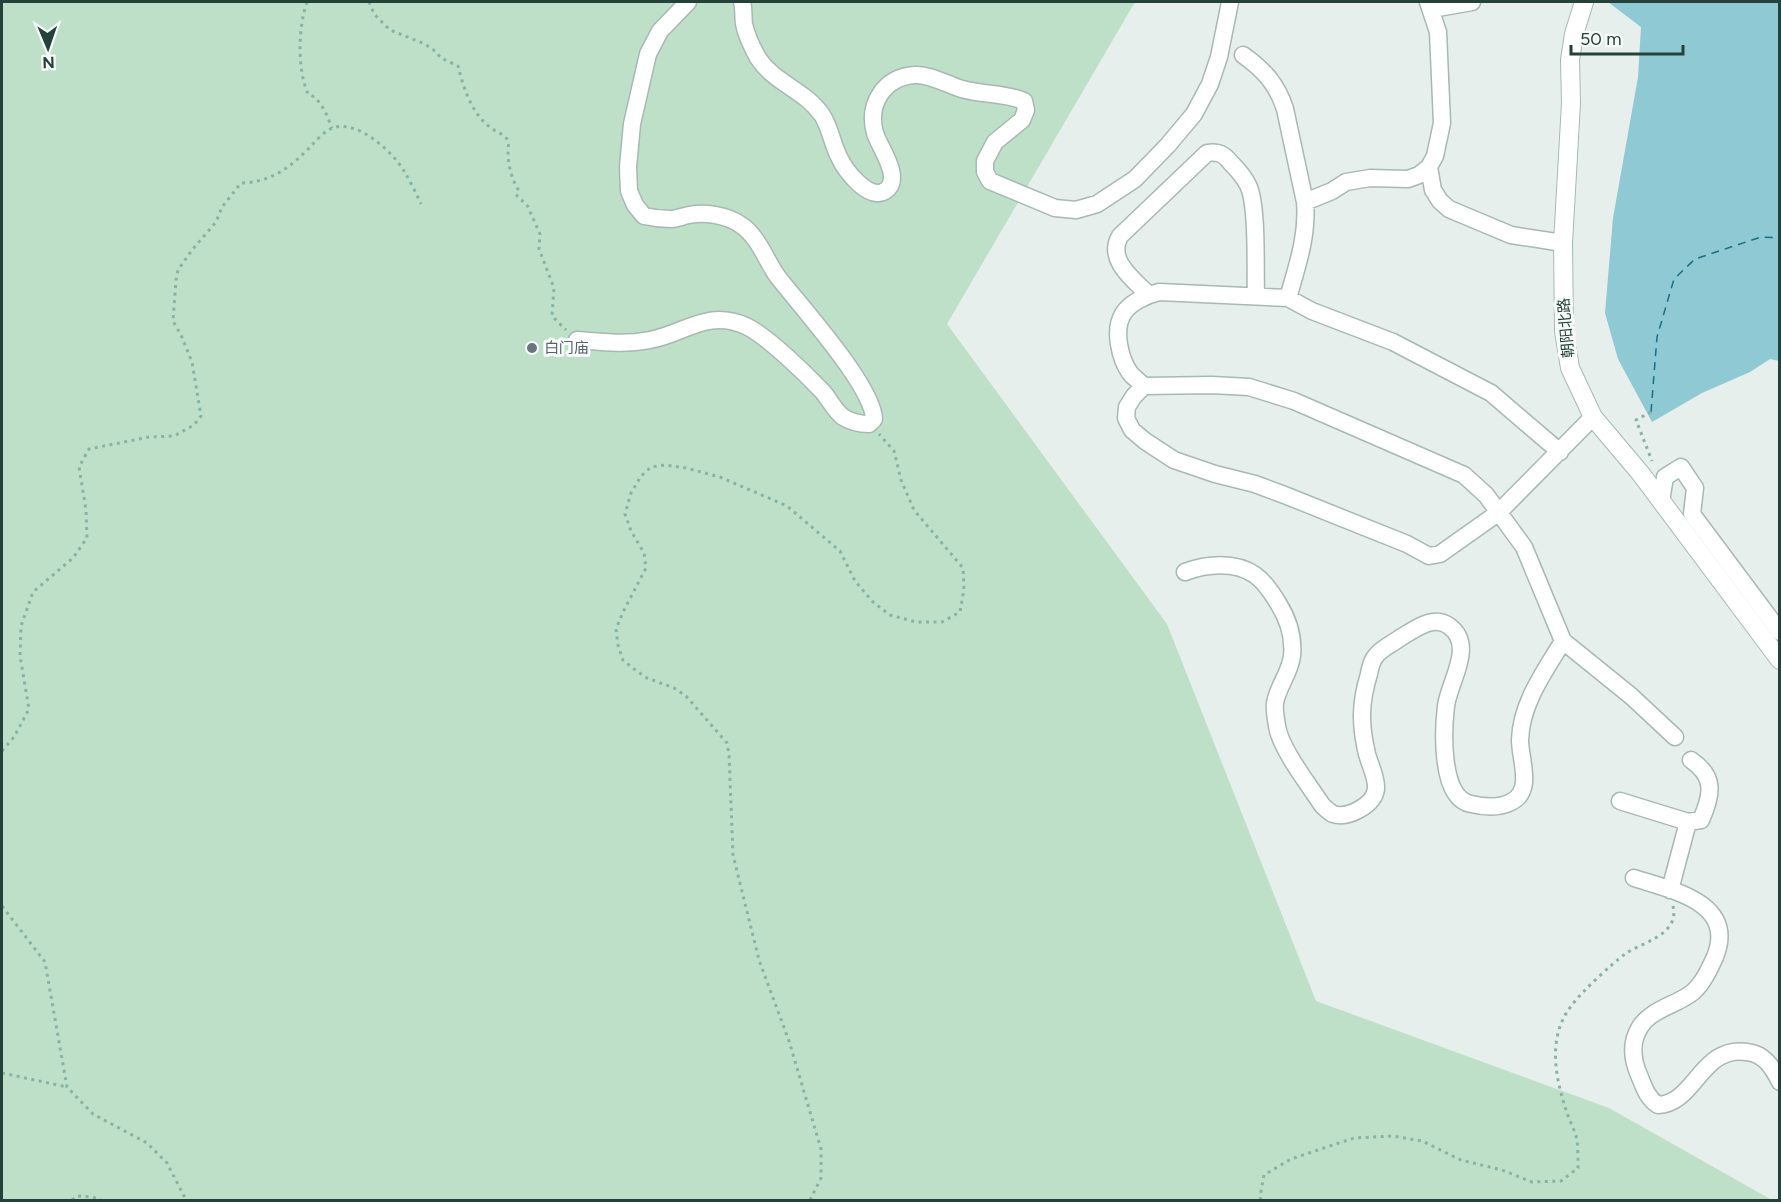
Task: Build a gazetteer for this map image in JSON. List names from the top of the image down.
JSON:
{
  "streets": {
    "main road": ["朝阳北路"]
  },
  "places": ["白门庙"],
  "scale_bar": "50 m",
  "north": "bottom"
}
